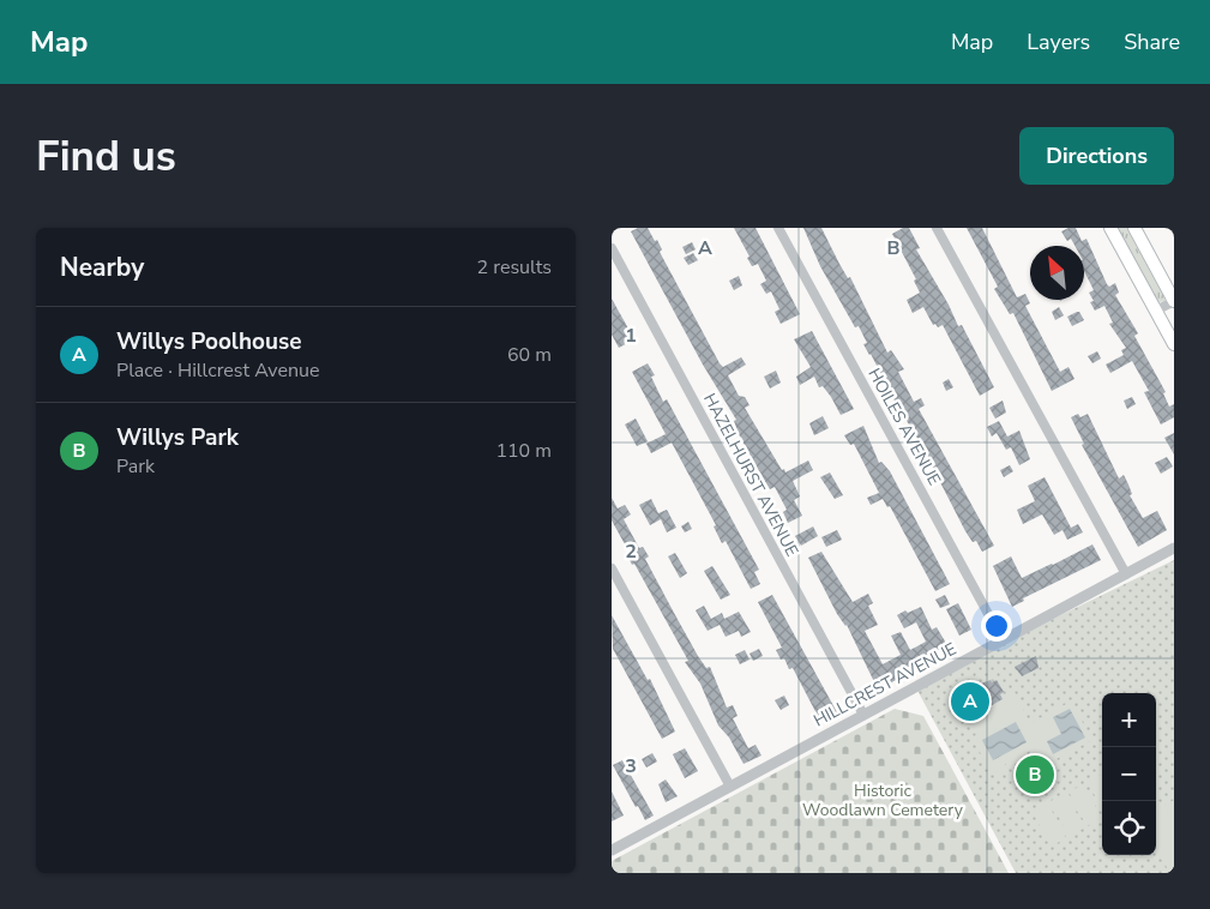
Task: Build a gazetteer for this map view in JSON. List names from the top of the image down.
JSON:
{
  "streets": {
    "street": ["HOILES AVENUE", "HAZELHURST AVENUE", "HILLCREST AVENUE"]
  },
  "crossings": [
    ["HOILES AVENUE", "HILLCREST AVENUE"],
    ["HAZELHURST AVENUE", "HILLCREST AVENUE"]
  ],
  "parks": ["Historic Woodlawn Cemetery"],
  "north": "top left",
  "page": {
    "header": "Map",
    "nav": ["Map", "Layers", "Share"],
    "buttons": "Directions",
    "title": "Find us",
    "heading": ["Nearby", "2 results"],
    "list": [
      {
        "mark": "A",
        "name": "Willys Poolhouse",
        "note": "Place · Hillcrest Avenue",
        "value": "60 m"
      },
      {
        "mark": "B",
        "name": "Willys Park",
        "note": "Park",
        "value": "110 m"
      }
    ],
    "pins": ["A", "B"],
    "map_buttons": ["+", "−"]
  },
  "grid": {
    "columns": ["A", "B"],
    "rows": ["1", "2", "3"]
  }
}
